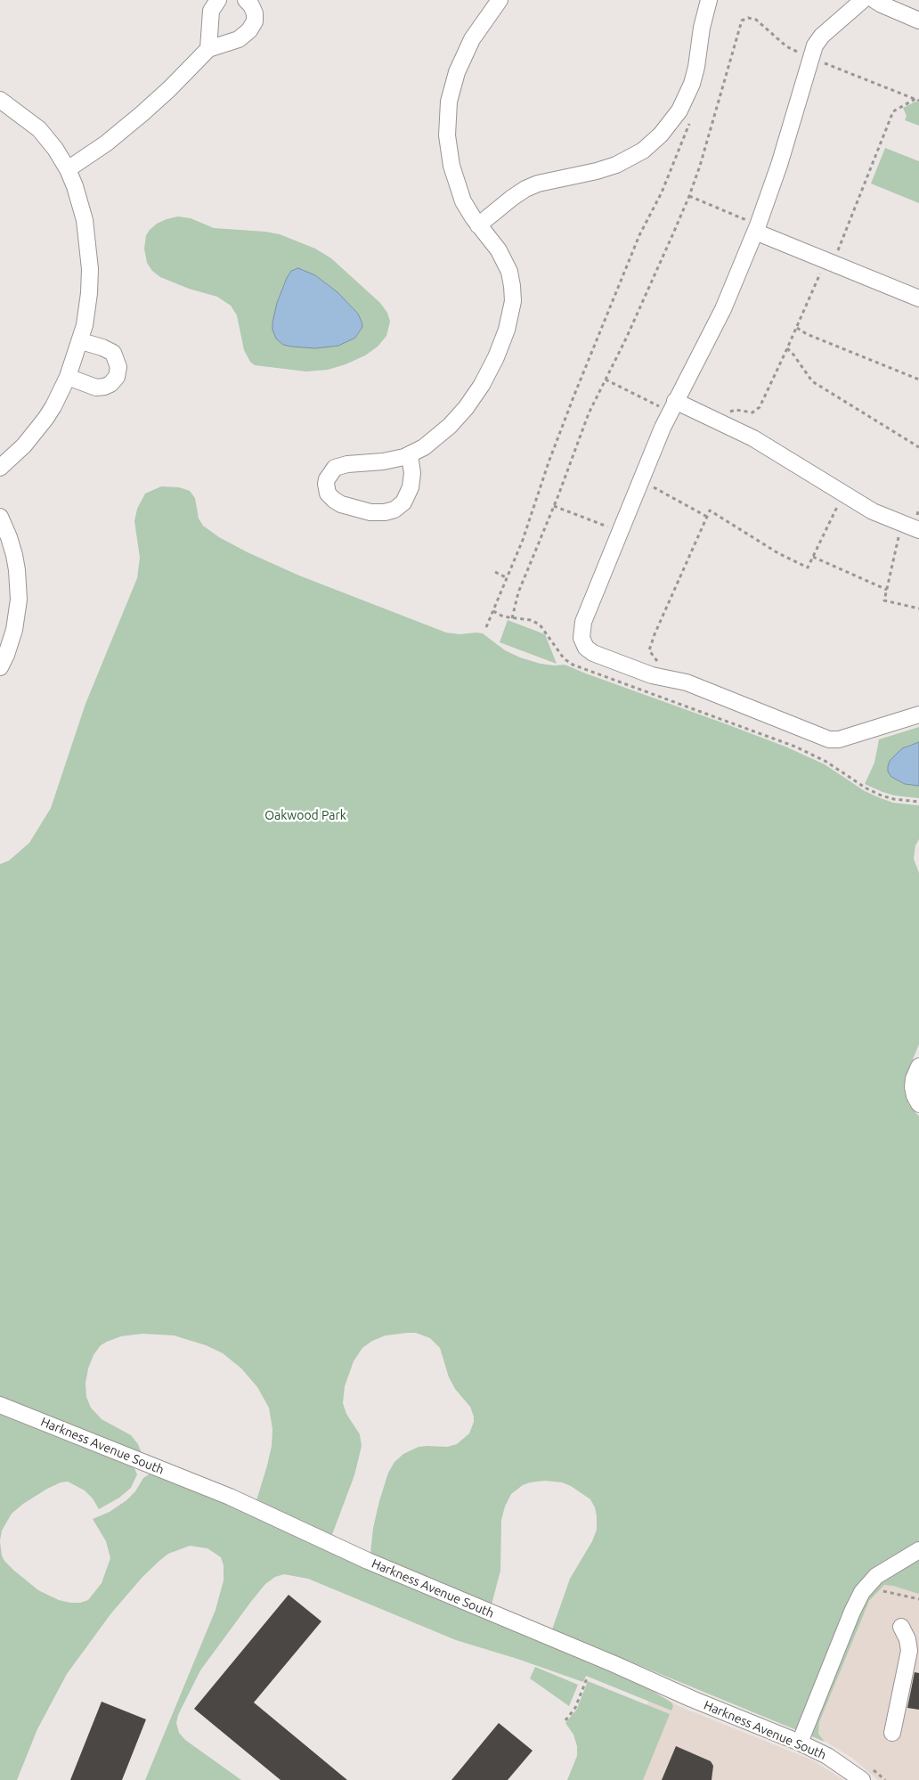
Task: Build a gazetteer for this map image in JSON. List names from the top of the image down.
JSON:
{
  "streets": {
    "street": ["Harkness Avenue South"]
  },
  "parks": ["Oakwood Park"]
}
